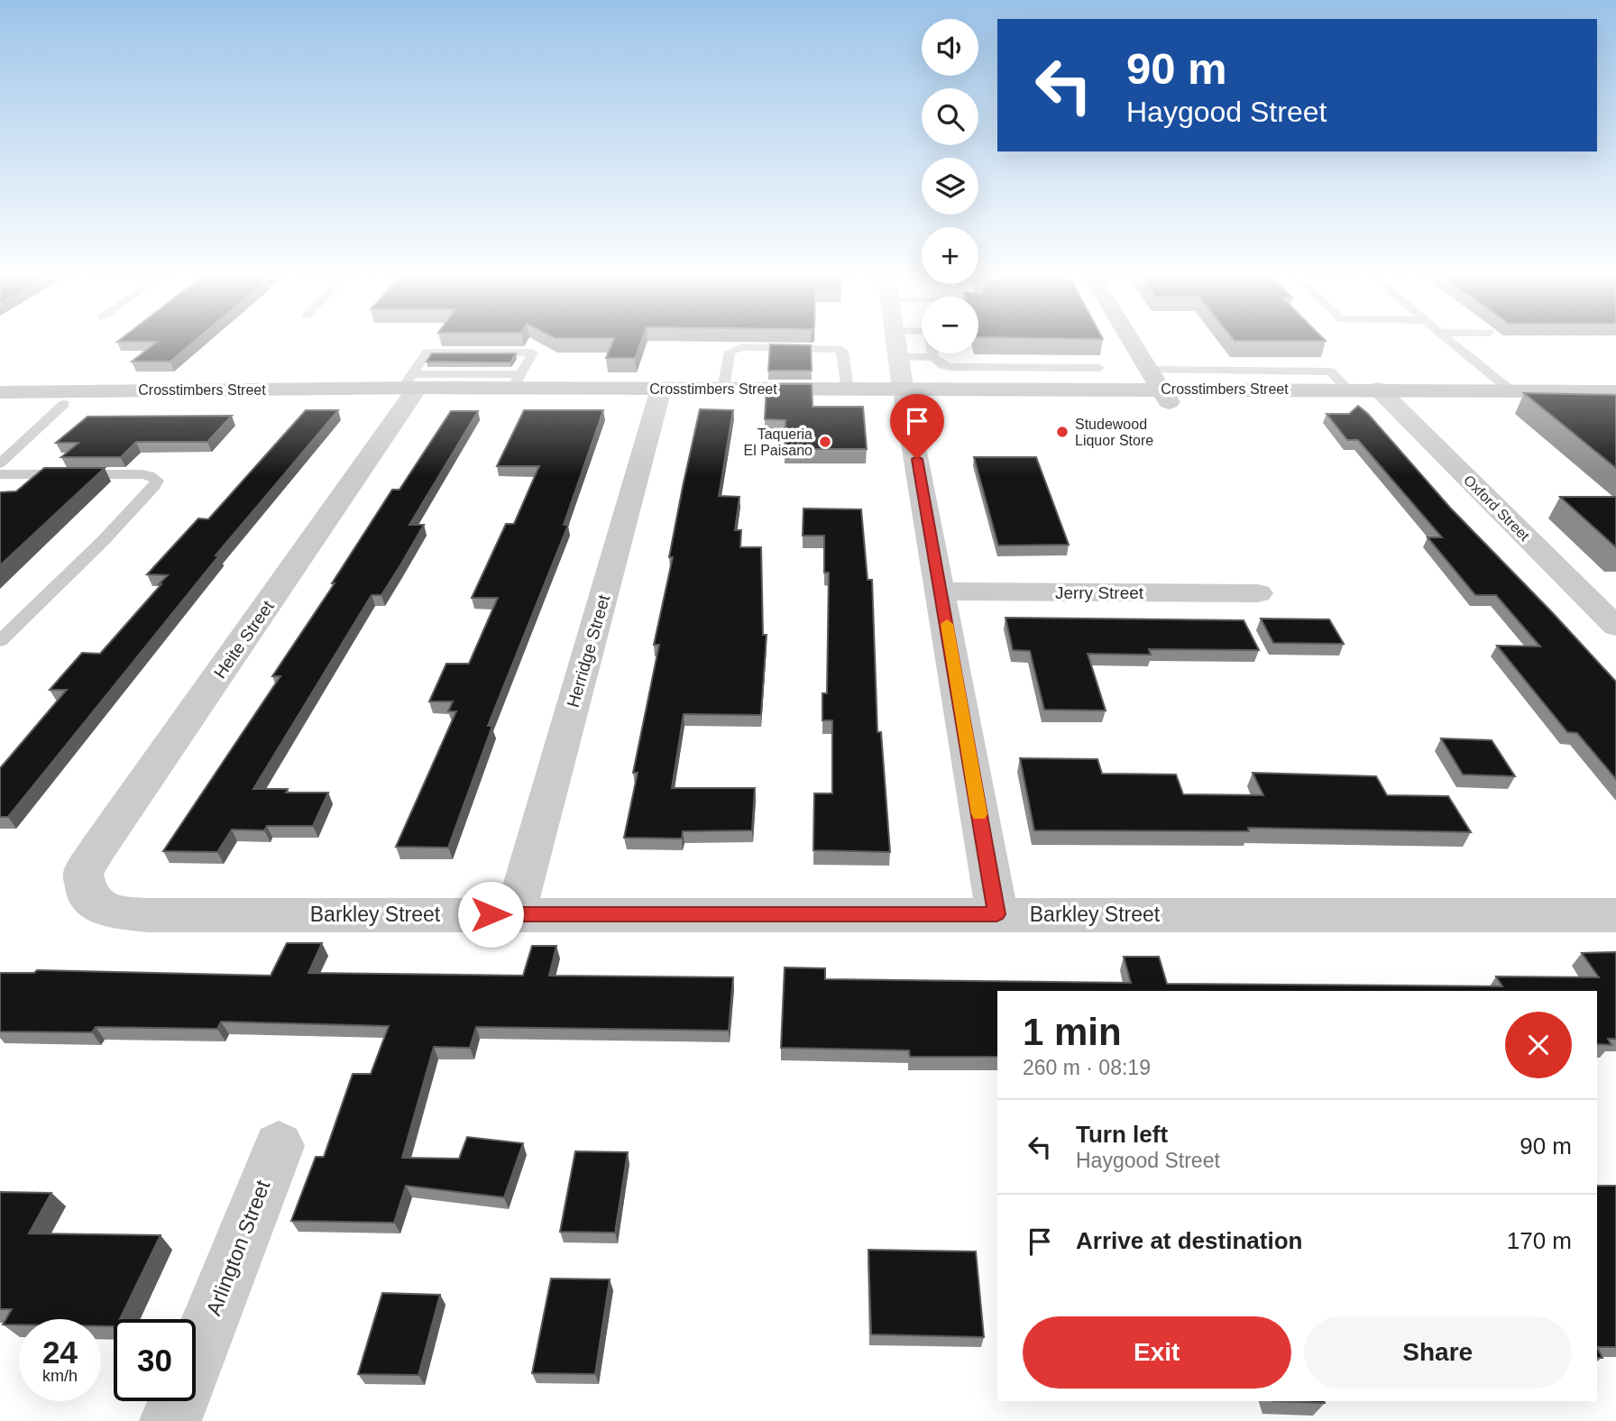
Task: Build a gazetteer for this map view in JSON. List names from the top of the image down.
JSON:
{
  "streets": {
    "main road": ["Crosstimbers Street"],
    "street": [
      "Oxford Street",
      "Jerry Street",
      "Heite Street",
      "Herridge Street",
      "Barkley Street",
      "Arlington Street"
    ]
  },
  "crossings": [
    ["Crosstimbers Street", "Oxford Street"],
    ["Crosstimbers Street", "Heite Street"],
    ["Crosstimbers Street", "Herridge Street"],
    ["Heite Street", "Barkley Street"],
    ["Herridge Street", "Barkley Street"]
  ],
  "places": ["Studewood Liquor Store", "Taqueria El Paisano"],
  "page": {
    "map_buttons": ["+", "−"],
    "turn": ["90 m", "Haygood Street"],
    "heading": ["1 min", "260 m · 08:19"],
    "list": [
      {
        "name": "Turn left",
        "note": "Haygood Street",
        "value": "90 m"
      },
      {
        "name": "Arrive at destination",
        "value": "170 m"
      }
    ],
    "buttons": ["Exit", "Share"],
    "speed": "24 km/h",
    "limit": "30"
  }
}
